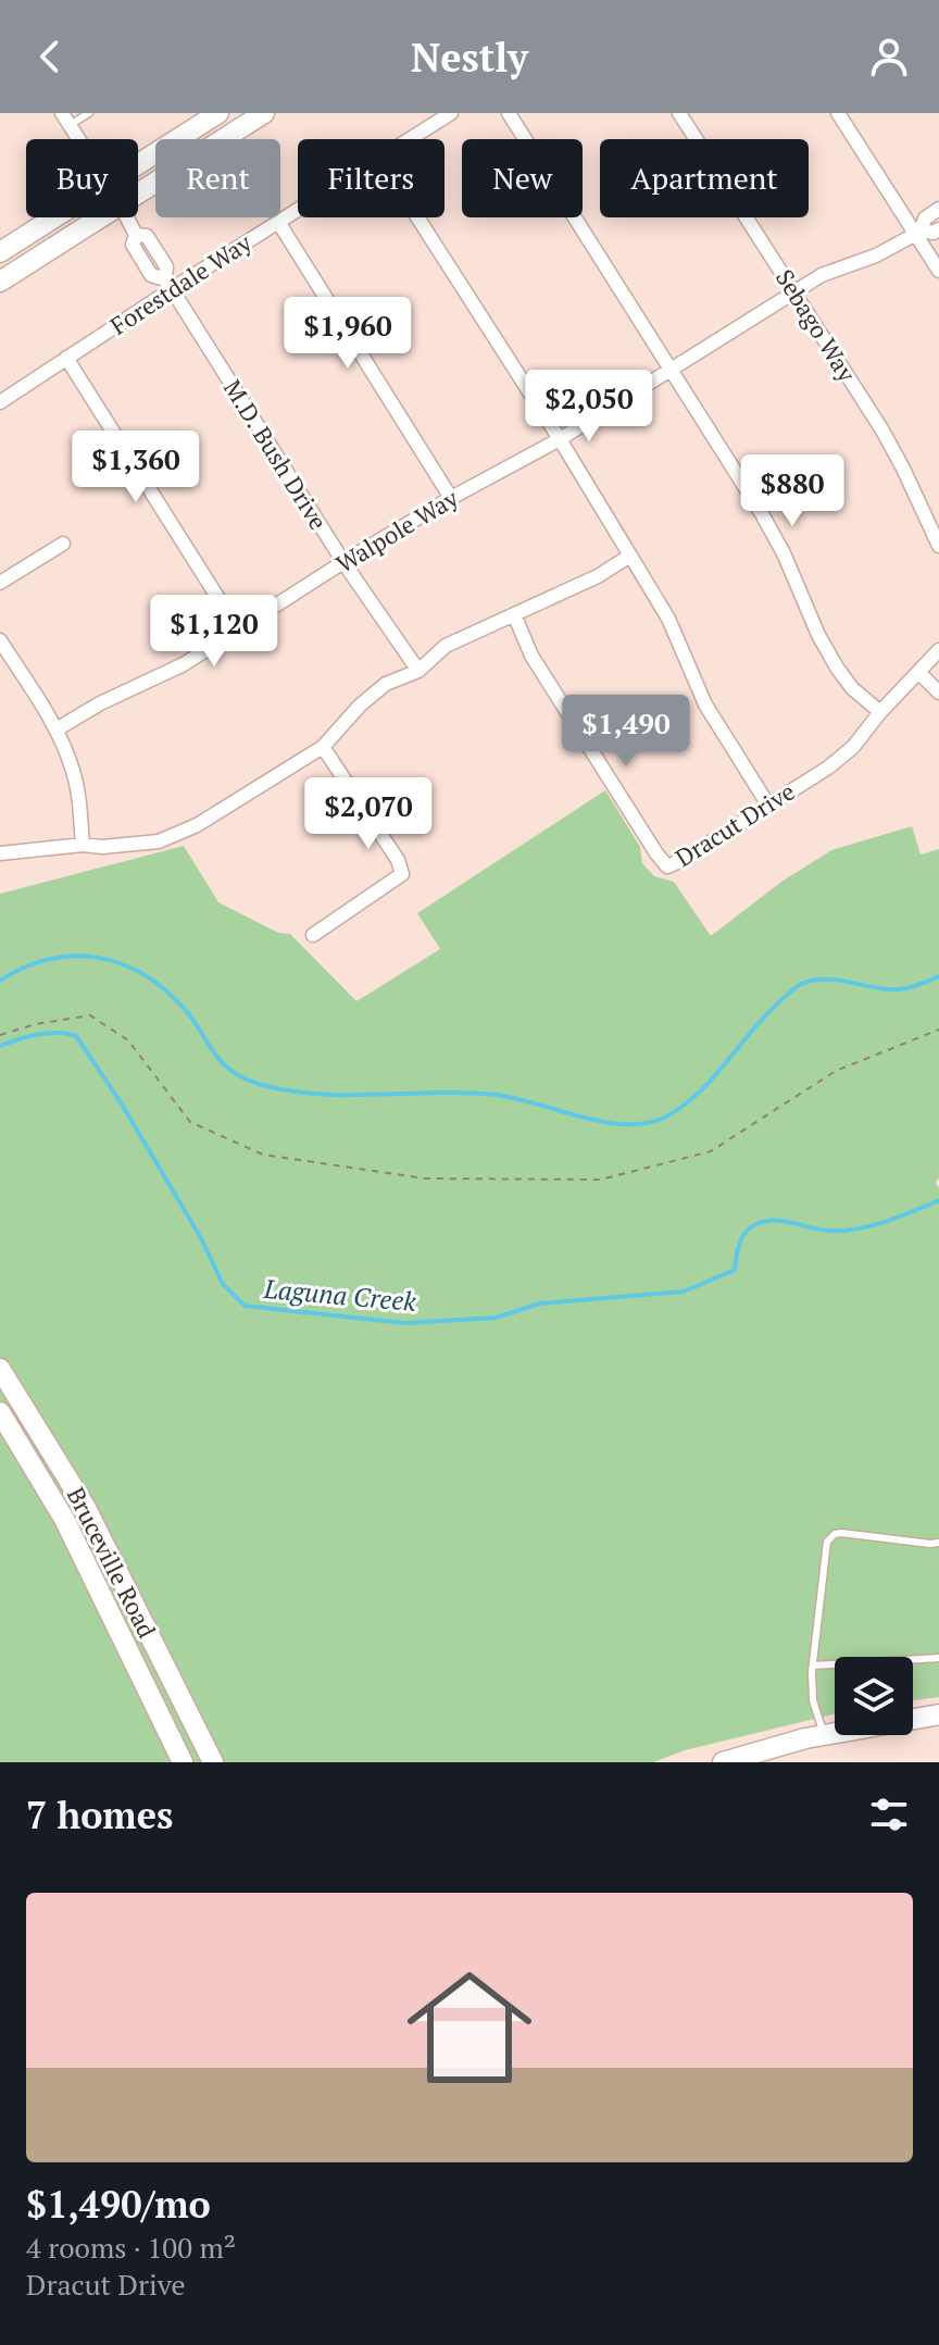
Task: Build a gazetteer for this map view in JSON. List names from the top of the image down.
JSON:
{
  "streets": {
    "main road": ["Bruceville Road"],
    "street": [
      "Forestdale Way",
      "Sebago Way",
      "M.D. Bush Drive",
      "Walpole Way",
      "Dracut Drive"
    ]
  },
  "crossings": [
    ["Forestdale Way", "M.D. Bush Drive"],
    ["Sebago Way", "Walpole Way"],
    ["M.D. Bush Drive", "Walpole Way"]
  ],
  "water": ["Laguna Creek"],
  "page": {
    "header": "Nestly",
    "chip": [
      "Buy",
      "Rent",
      "Filters",
      "New",
      "Apartment"
    ],
    "price": [
      "$1,960",
      "$2,050",
      "$1,360",
      "$880",
      "$1,120",
      "$1,490",
      "$2,070"
    ],
    "heading": "7 homes",
    "list": [
      {
        "name": "$1,490/mo",
        "note": "4 rooms · 100 m² · Dracut Drive"
      }
    ]
  }
}
